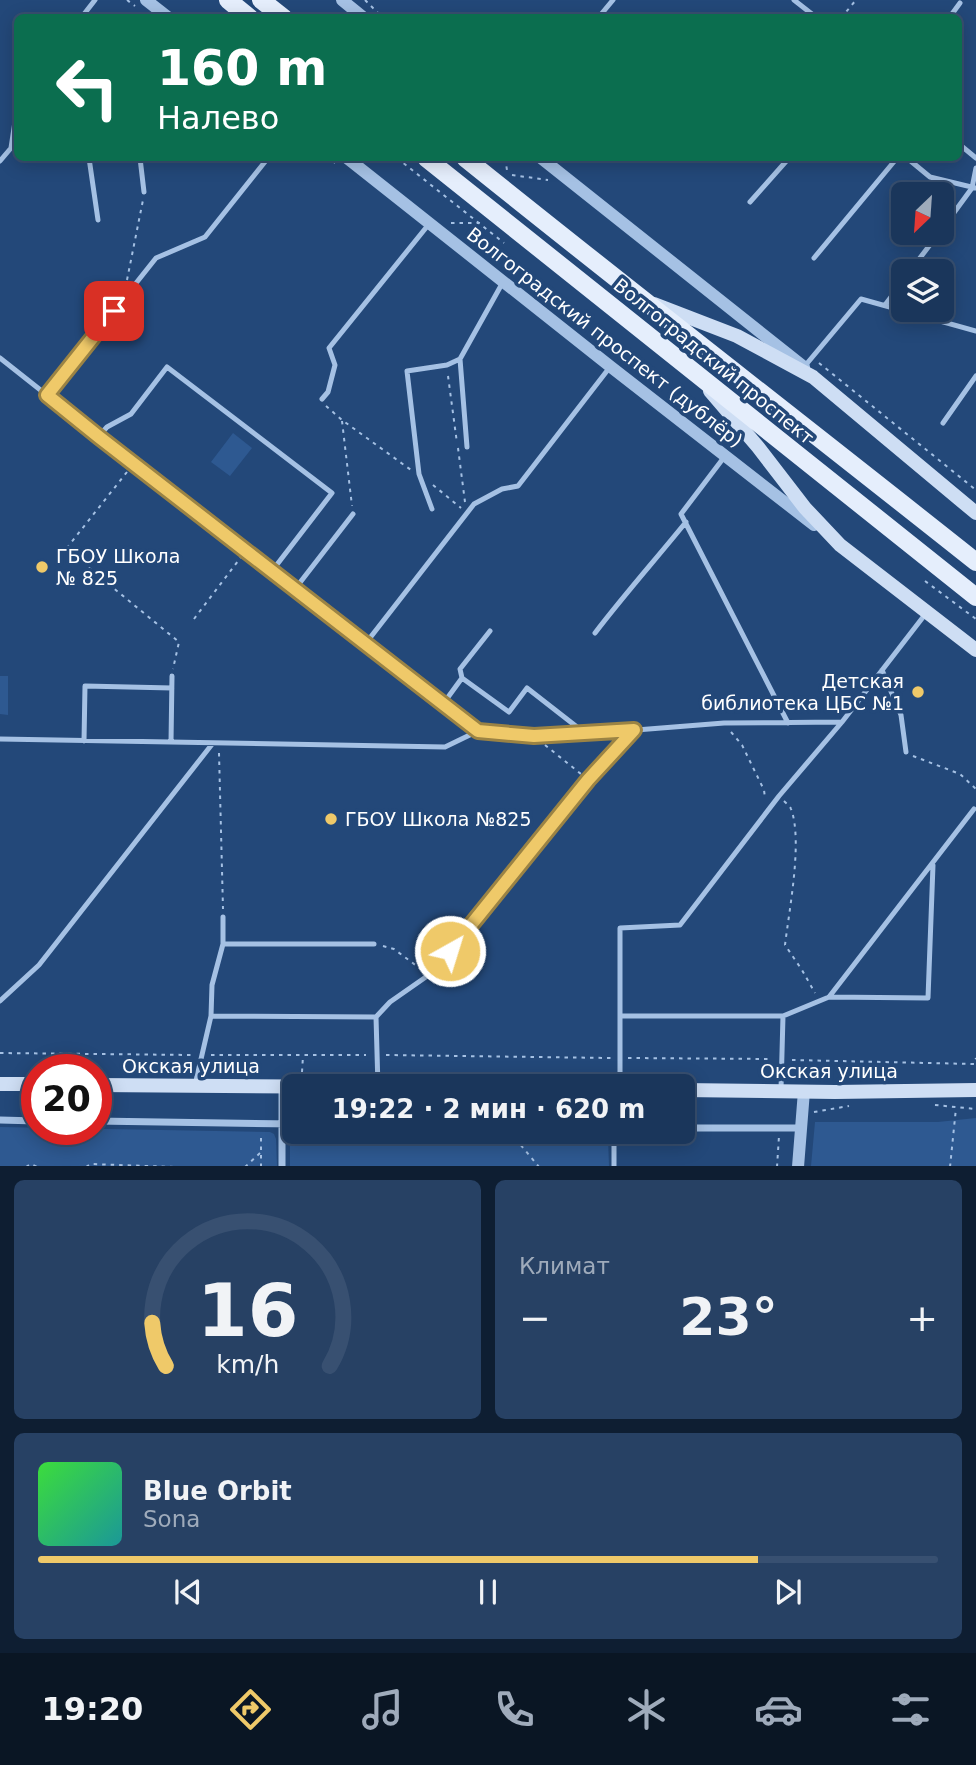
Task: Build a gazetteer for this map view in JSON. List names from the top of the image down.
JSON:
{
  "streets": {
    "main road": ["Волгоградский проспект (дублёр)", "Волгоградский проспект", "Окская улица"]
  },
  "crossings": [
    ["Волгоградский проспект (дублёр)", "Волгоградский проспект"]
  ],
  "places": ["ГБОУ Школа № 825", "Детская библиотека ЦБС №1", "ГБОУ Школа №825"],
  "north": "bottom left",
  "page": {
    "turn": ["160 m", "Налево"],
    "limit": "20",
    "trip": "19:22 · 2 мин · 620 m",
    "tile": "Климат",
    "heat": ["−", "23°", "+"],
    "song": ["Blue Orbit", "Sona"],
    "tabs": "19:20",
    "gauge": ["16", "km/h"]
  }
}
